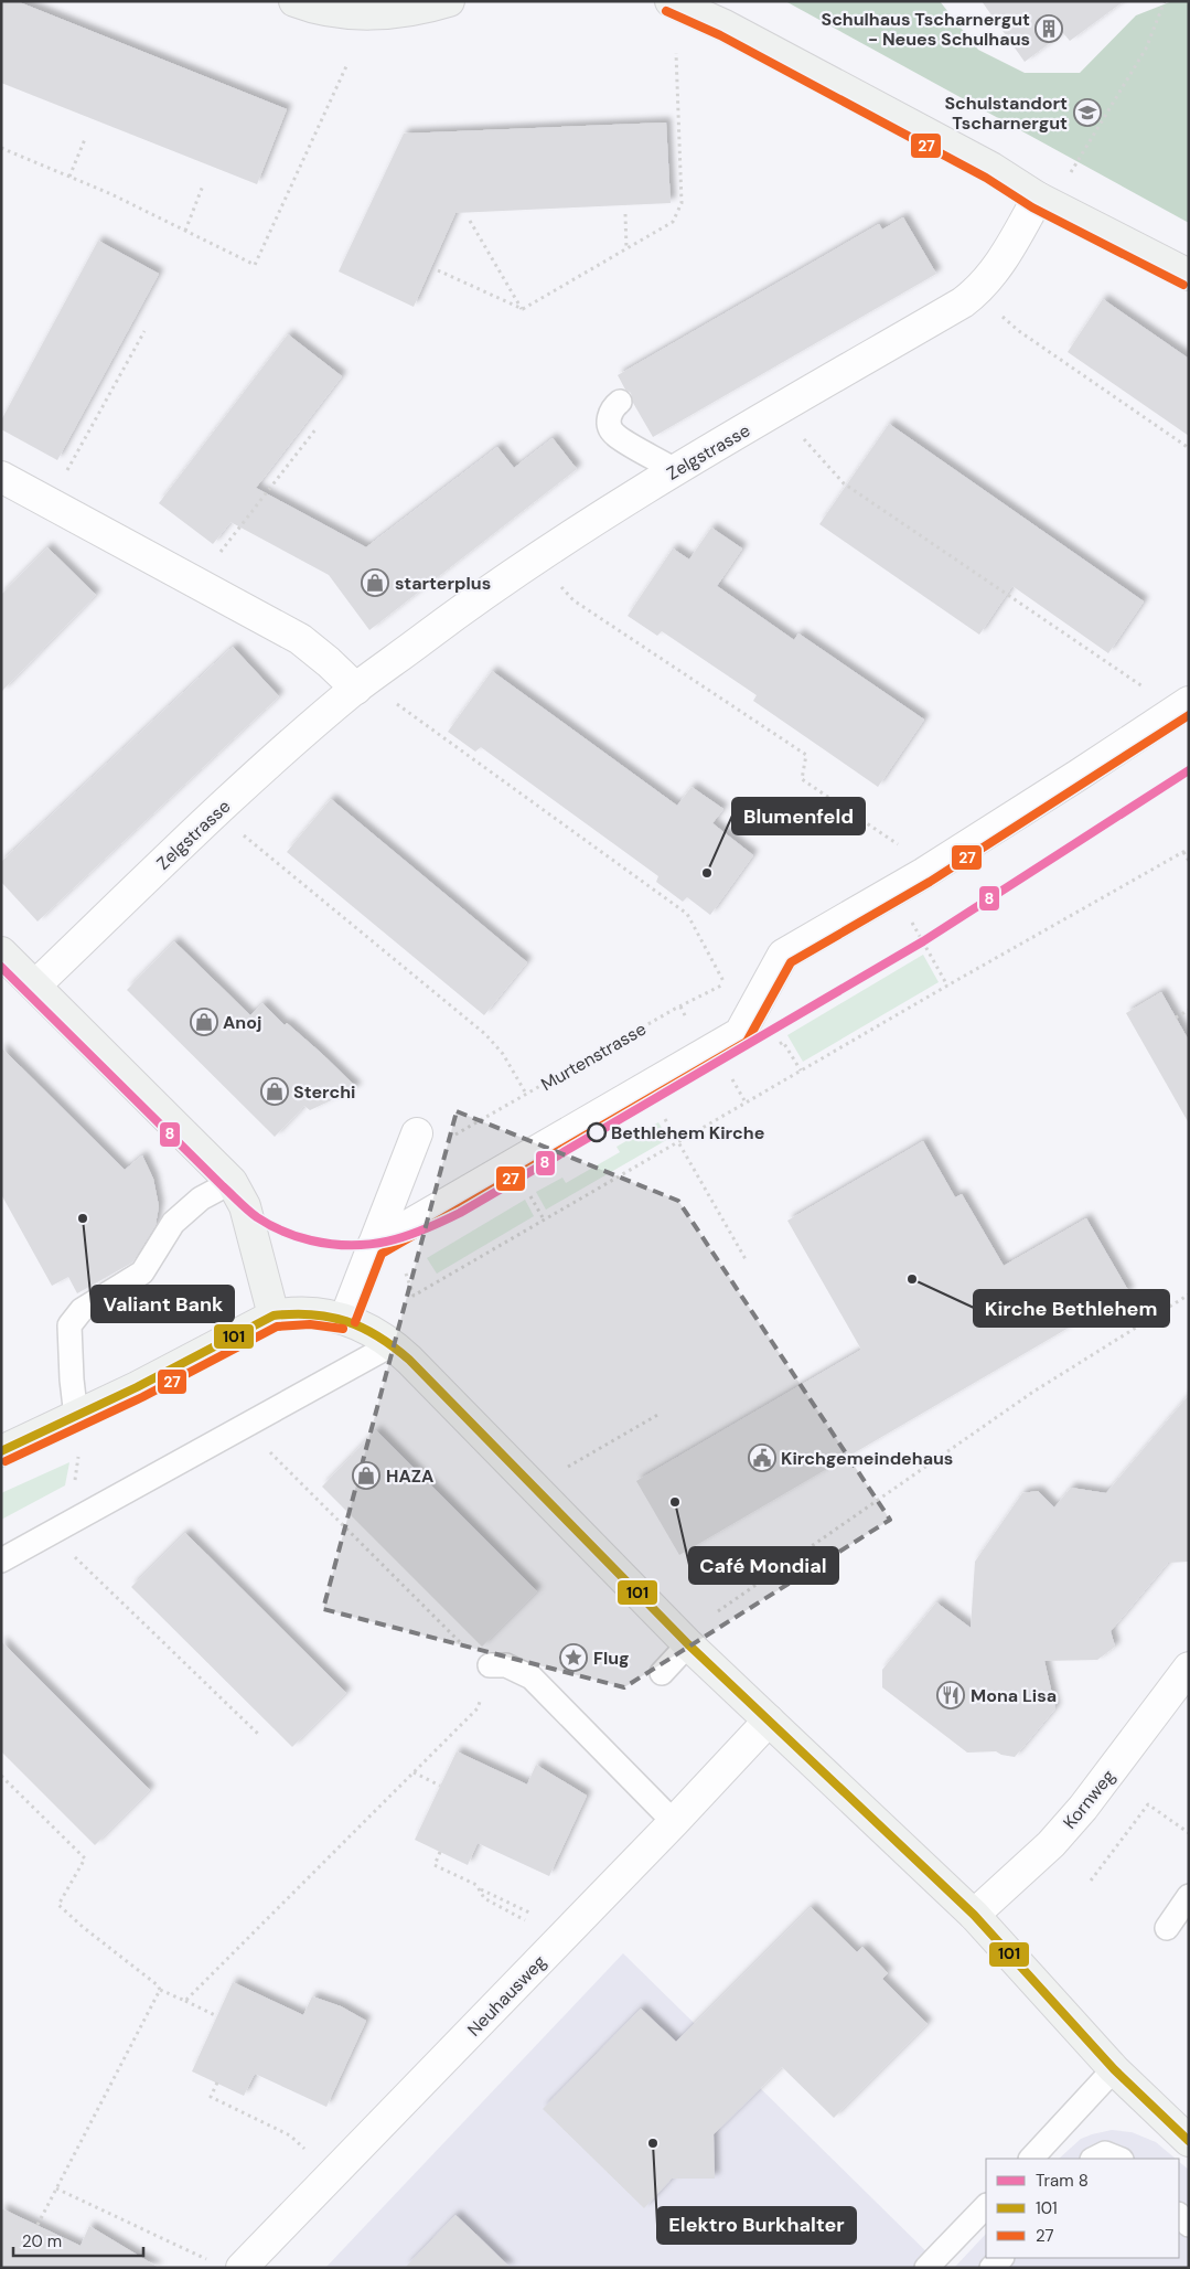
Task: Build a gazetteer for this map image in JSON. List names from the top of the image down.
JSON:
{
  "streets": {
    "street": ["Zelgstrasse", "Kornweg", "Neuhausweg"],
    "path": ["Murtenstrasse"]
  },
  "places": {
    "building": ["Schulhaus Tscharnergut - Neues Schulhaus"],
    "school or university": ["Schulstandort Tscharnergut"],
    "shop": [
      "starterplus",
      "Anoj",
      "Sterchi",
      "HAZA"
    ],
    "other": [
      "Blumenfeld",
      "Bethlehem Kirche",
      "Valiant Bank",
      "Kirche Bethlehem",
      "Café Mondial",
      "Elektro Burkhalter"
    ],
    "public building": ["Kirchgemeindehaus"],
    "place": ["Flug"],
    "restaurant": ["Mona Lisa"]
  },
  "lines": ["transit line 27", "tram line 8", "transit line 101"],
  "legend": ["Tram 8", "101", "27"],
  "scale_bar": "20 m"
}
